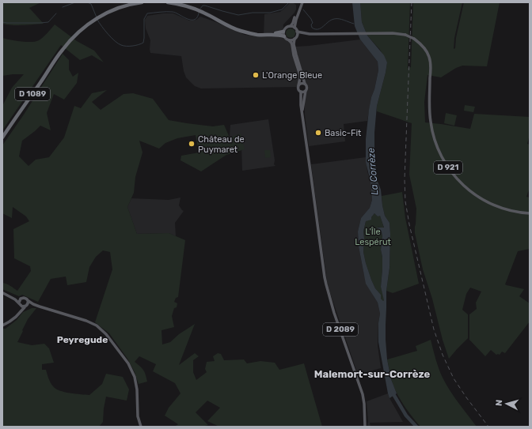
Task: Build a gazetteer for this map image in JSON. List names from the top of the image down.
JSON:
{
  "streets": {
    "highway": ["D 1089"],
    "main road": ["D 921", "D 2089"]
  },
  "districts": ["Peyregude", "Malemort-sur-Corrèze"],
  "water": ["La Corrèze"],
  "parks": ["L'Île Lespérut"],
  "places": ["L'Orange Bleue", "Basic-Fit", "Château de Puymaret"],
  "north": "left"
}
